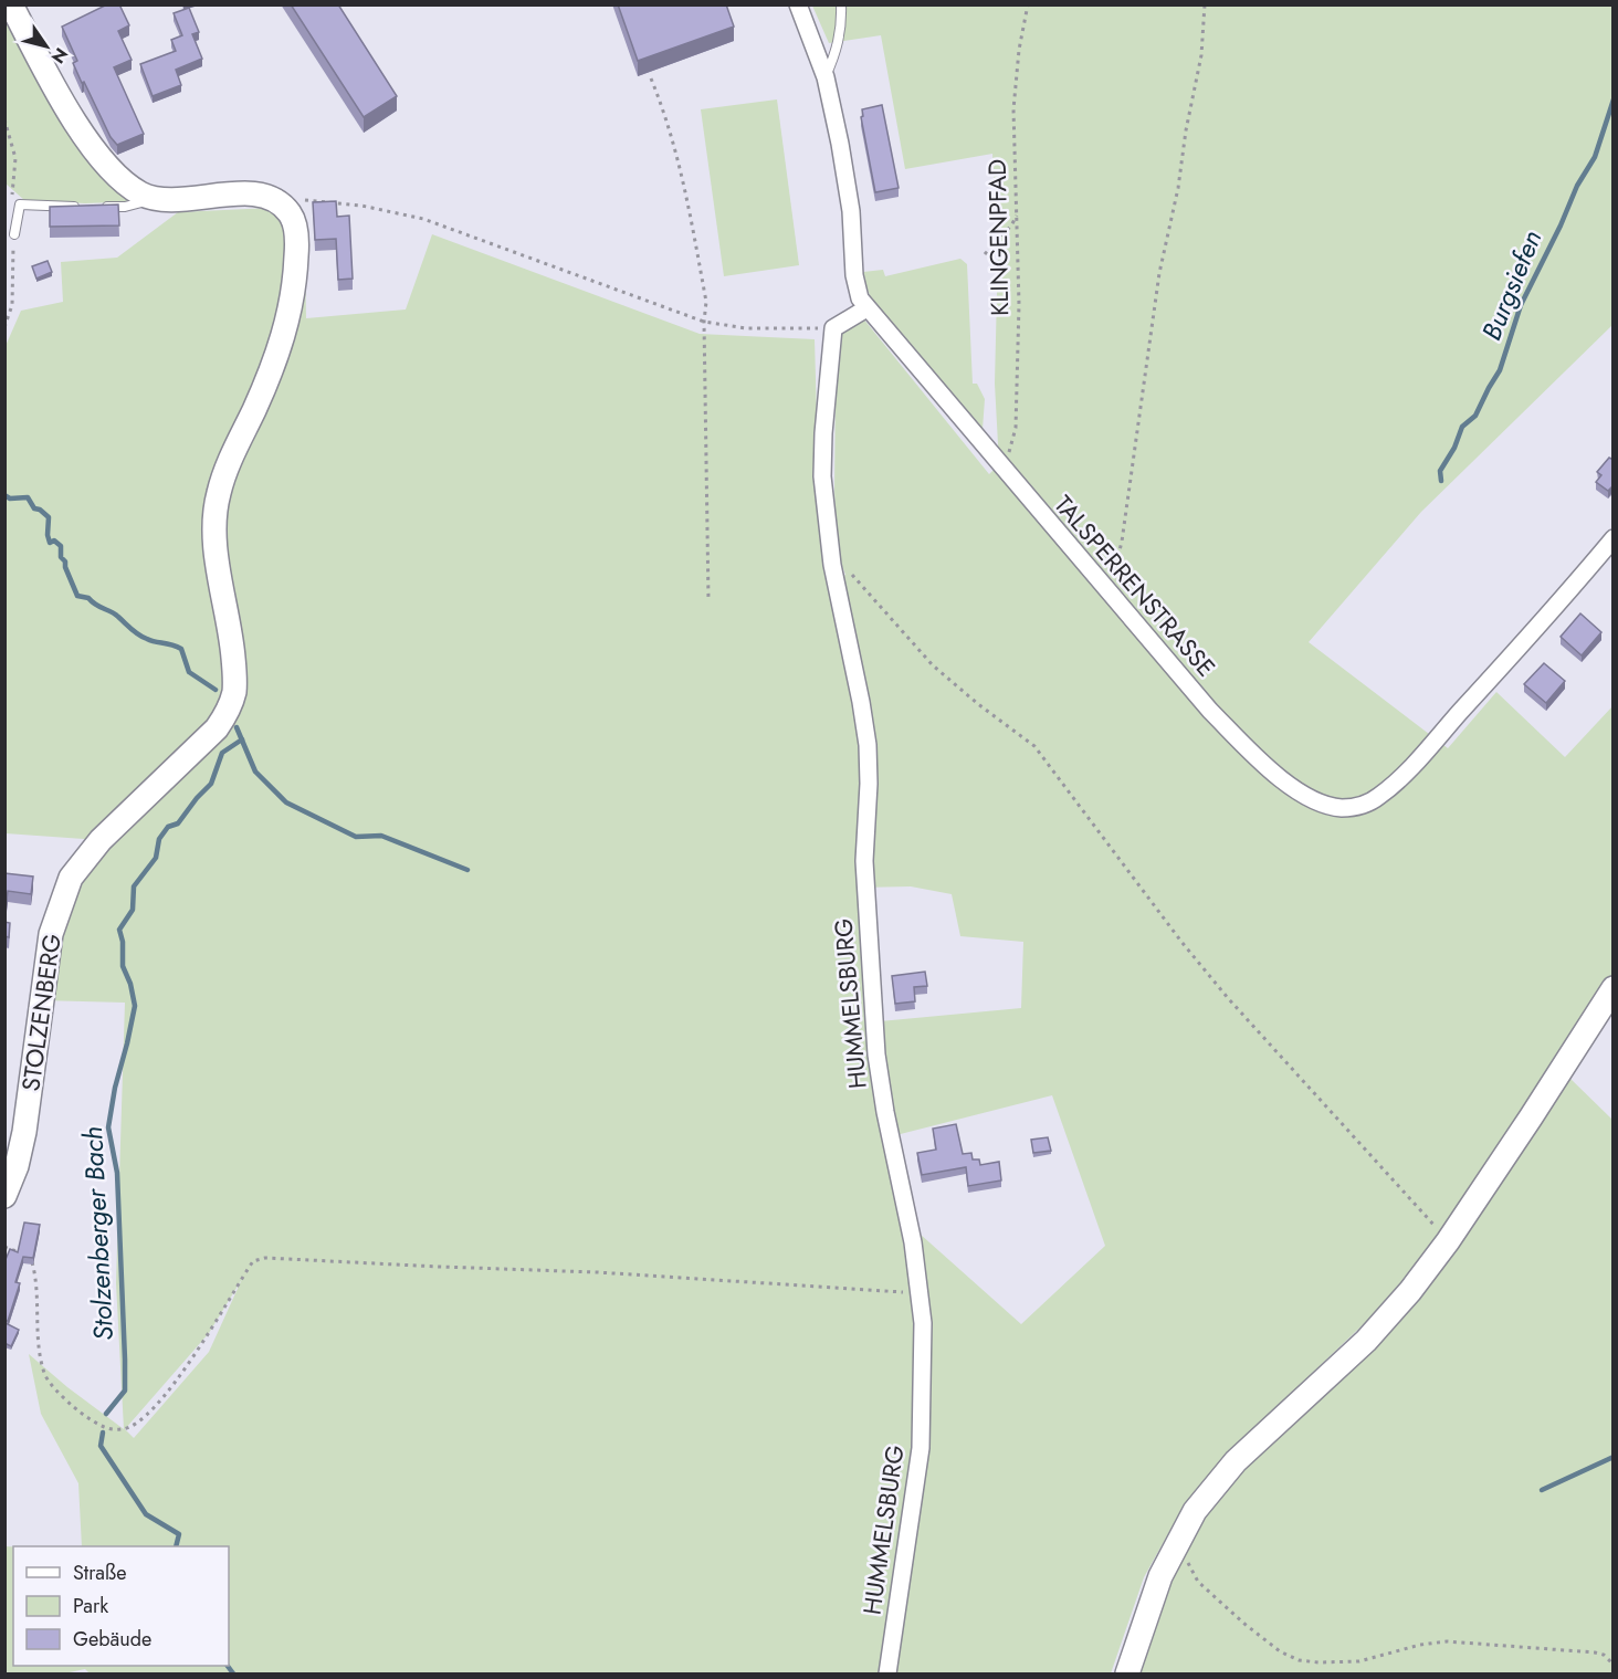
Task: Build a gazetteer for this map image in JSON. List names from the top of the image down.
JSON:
{
  "streets": {
    "street": ["TALSPERRENSTRASSE", "HUMMELSBURG", "STOLZENBERG"],
    "path": ["KLINGENPFAD"]
  },
  "crossings": [
    ["KLINGENPFAD", "TALSPERRENSTRASSE"]
  ],
  "water": ["Burgsiefen", "Stolzenberger Bach"],
  "legend": ["Straße", "Park", "Gebäude"],
  "north": "bottom right"
}
